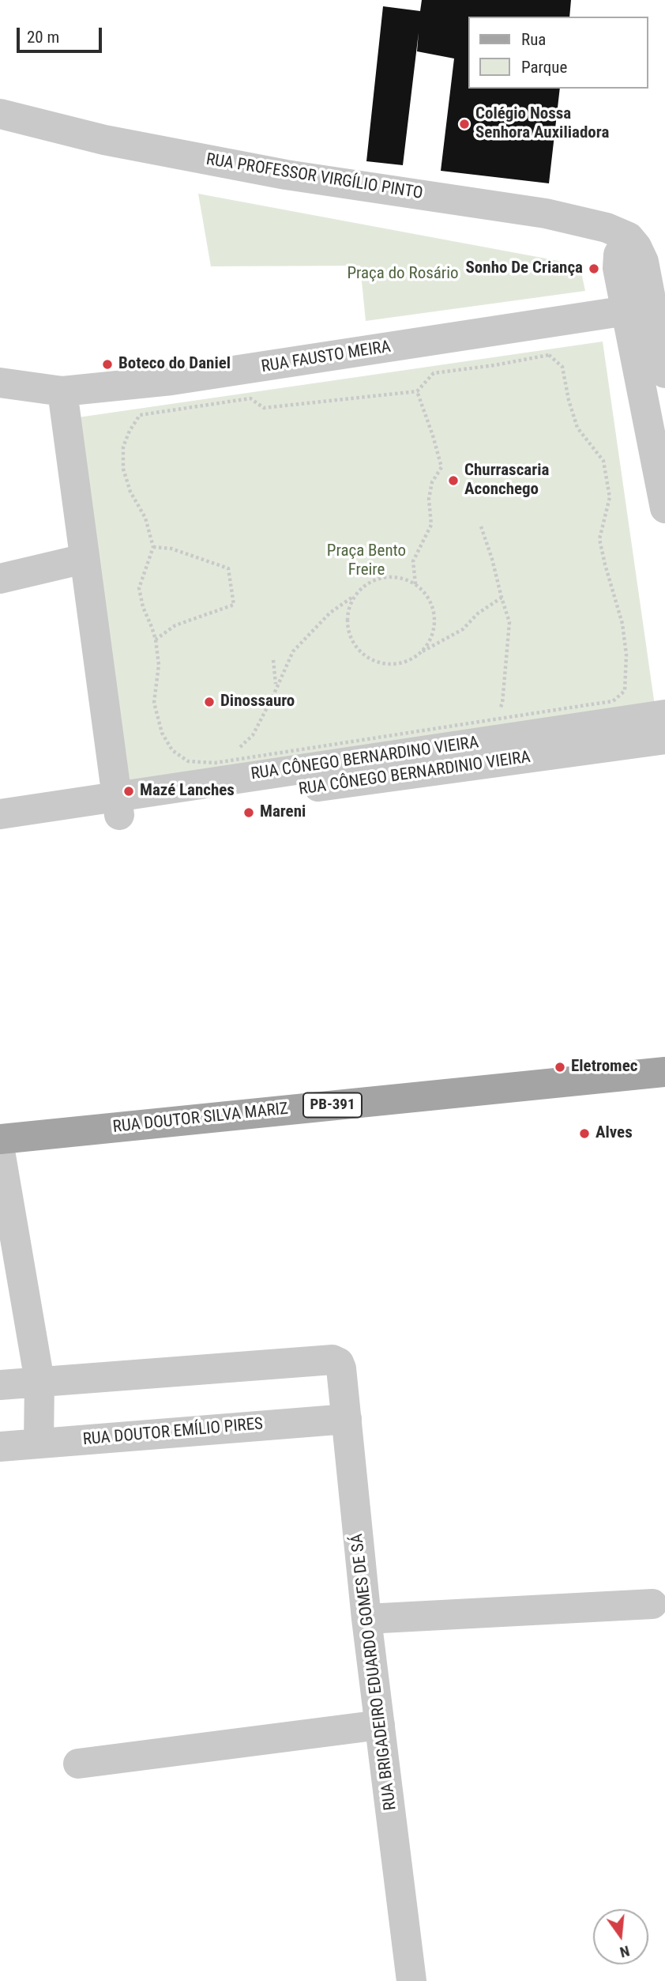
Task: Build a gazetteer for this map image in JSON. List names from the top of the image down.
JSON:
{
  "streets": {
    "main road": ["PB-391", "RUA DOUTOR SILVA MARIZ"],
    "street": [
      "RUA PROFESSOR VIRGÍLIO PINTO",
      "RUA FAUSTO MEIRA",
      "RUA CÔNEGO BERNARDINO VIEIRA",
      "RUA CÔNEGO BERNARDINIO VIEIRA",
      "RUA DOUTOR EMÍLIO PIRES",
      "RUA BRIGADEIRO EDUARDO GOMES DE SÁ"
    ]
  },
  "crossings": [
    ["RUA PROFESSOR VIRGÍLIO PINTO", "RUA FAUSTO MEIRA"],
    ["RUA CÔNEGO BERNARDINO VIEIRA", "RUA CÔNEGO BERNARDINIO VIEIRA"],
    ["RUA DOUTOR EMÍLIO PIRES", "RUA BRIGADEIRO EDUARDO GOMES DE SÁ"]
  ],
  "parks": ["Praça do Rosário", "Praça Bento Freire"],
  "places": [
    "Colégio Nossa Senhora Auxiliadora",
    "Sonho De Criança",
    "Boteco do Daniel",
    "Churrascaria Aconchego",
    "Dinossauro",
    "Mazé Lanches",
    "Mareni",
    "Eletromec",
    "Alves"
  ],
  "legend": ["Rua", "Parque"],
  "scale_bar": "20 m",
  "north": "bottom"
}
